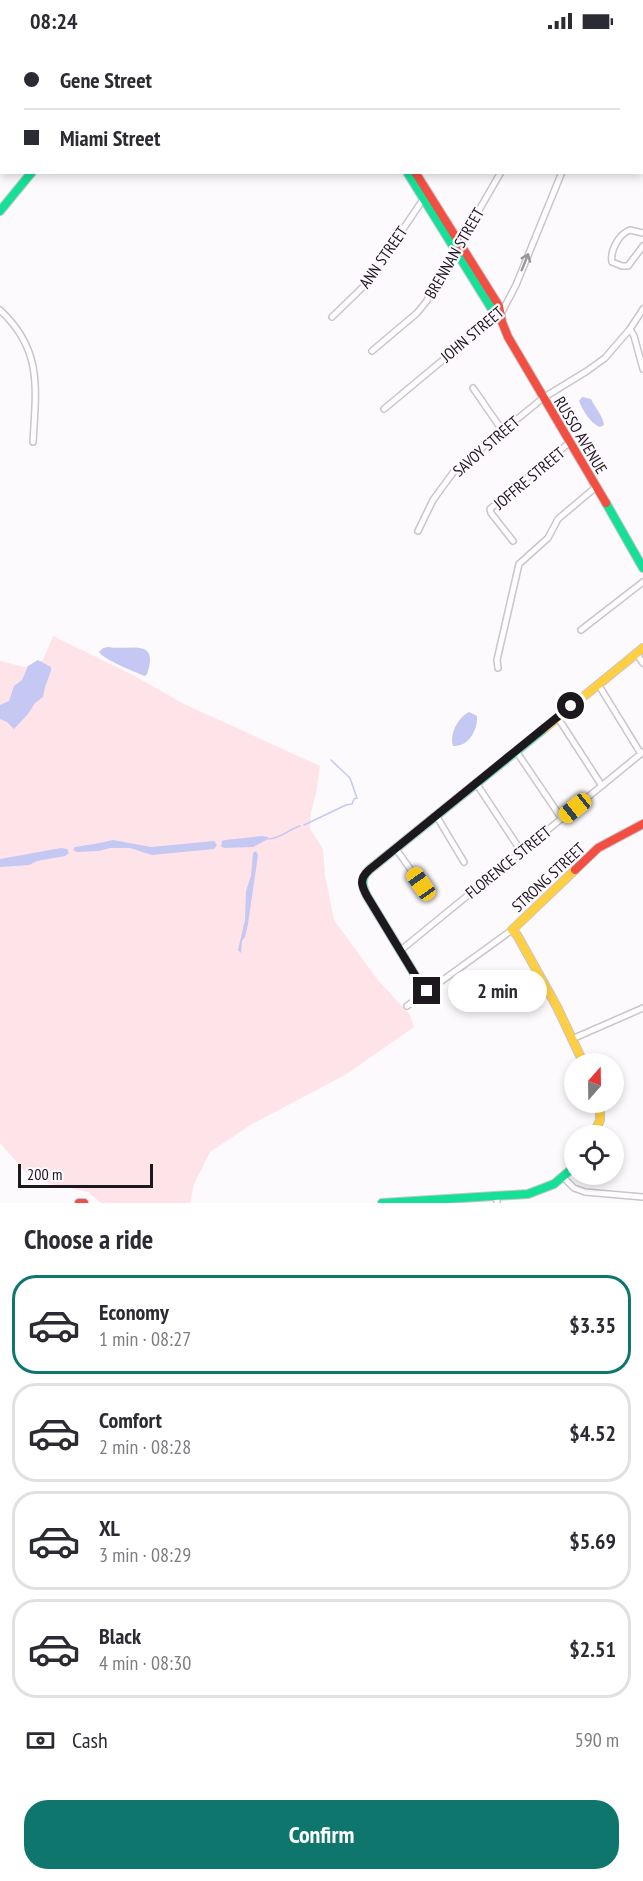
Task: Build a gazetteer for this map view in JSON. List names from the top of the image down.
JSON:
{
  "streets": {
    "street": [
      "BRENNAN STREET",
      "ANN STREET",
      "JOHN STREET",
      "RUSSO AVENUE",
      "SAVOY STREET",
      "JOFFRE STREET",
      "FLORENCE STREET",
      "STRONG STREET"
    ]
  },
  "crossings": [
    ["BRENNAN STREET", "RUSSO AVENUE"],
    ["ANN STREET", "RUSSO AVENUE"],
    ["JOHN STREET", "RUSSO AVENUE"],
    ["RUSSO AVENUE", "SAVOY STREET"],
    ["RUSSO AVENUE", "JOFFRE STREET"]
  ],
  "one_way": ["JOHN STREET"],
  "scale_bar": "200 m",
  "north": "top",
  "page": {
    "status": "08:24",
    "banner": ["Gene Street", "Miami Street"],
    "bubble": "2 min",
    "scale": "200 m",
    "heading": "Choose a ride",
    "list": [
      {
        "name": "Economy",
        "note": "1 min · 08:27",
        "value": "$3.35"
      },
      {
        "name": "Comfort",
        "note": "2 min · 08:28",
        "value": "$4.52"
      },
      {
        "name": "XL",
        "note": "3 min · 08:29",
        "value": "$5.69"
      },
      {
        "name": "Black",
        "note": "4 min · 08:30",
        "value": "$2.51"
      }
    ],
    "pay": ["Cash", "590 m"],
    "buttons": "Confirm"
  }
}
